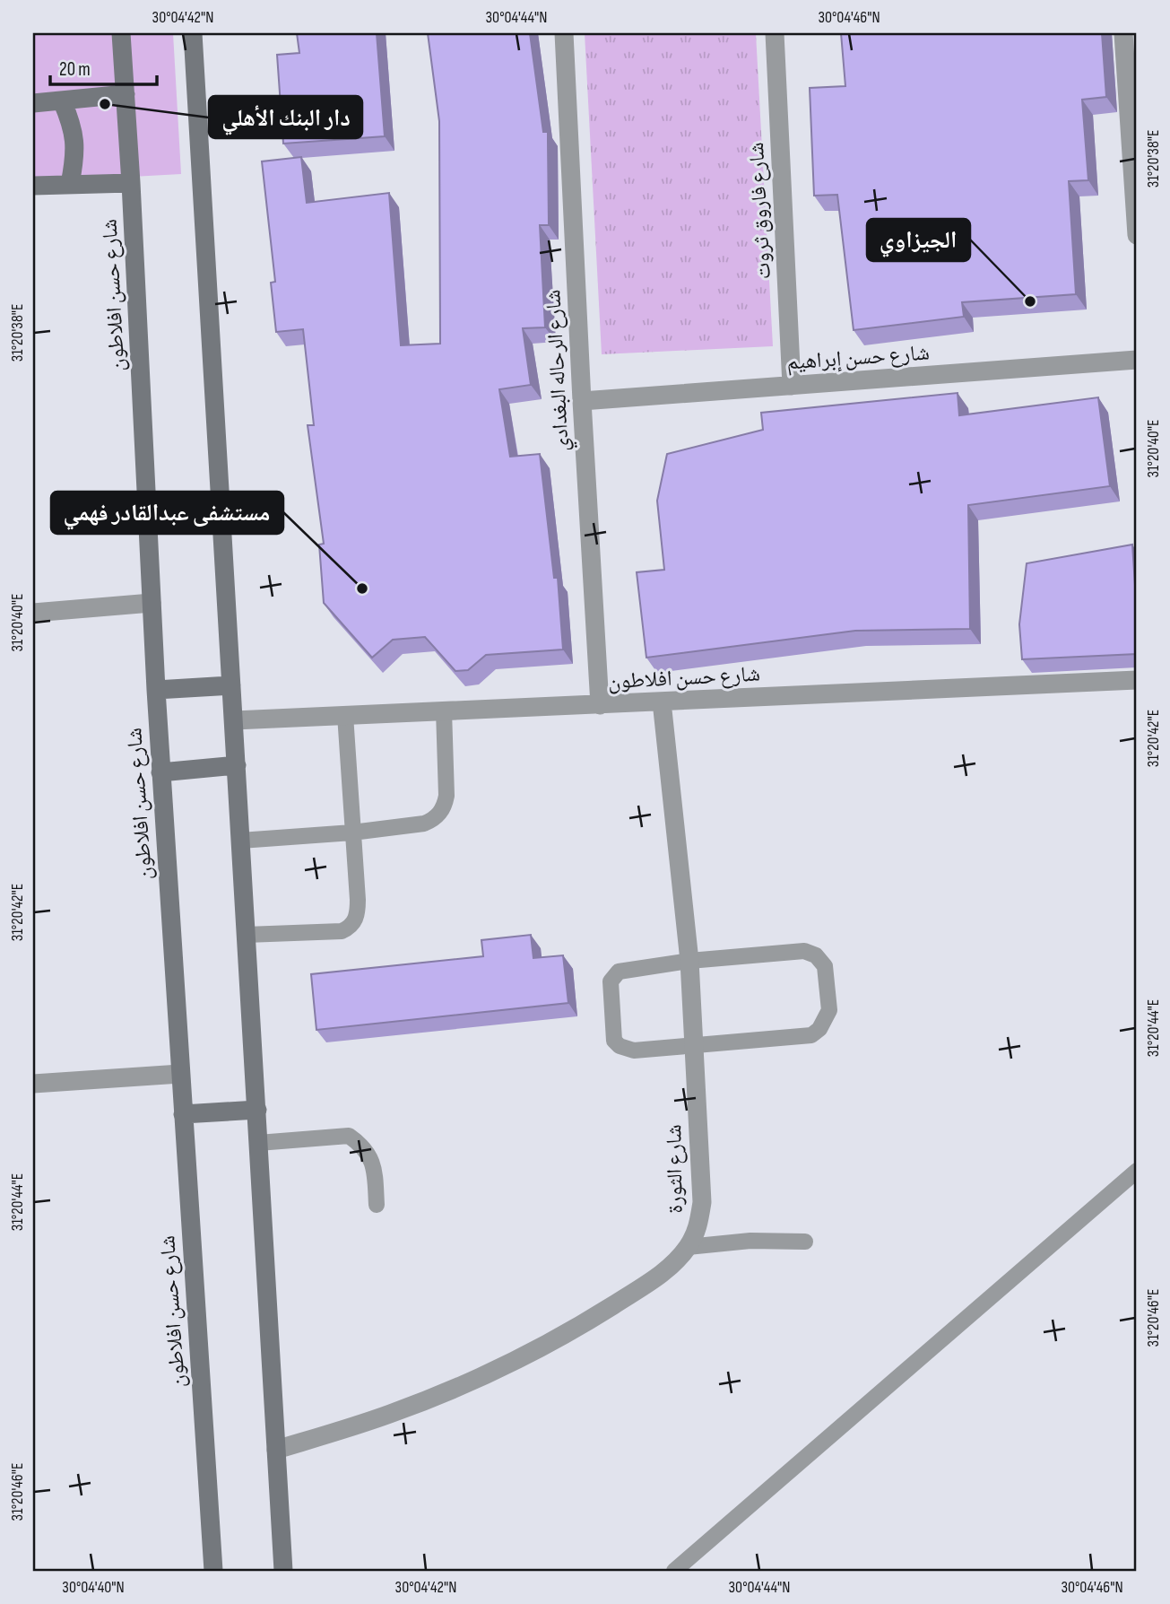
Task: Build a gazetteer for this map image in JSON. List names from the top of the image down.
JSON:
{
  "streets": {
    "street": [
      "شارع فاروق ثروت",
      "شارع حسن افلاطون",
      "شارع حسن إبراهيم",
      "شارع الرحاله البغدادي",
      "شارع الثورة"
    ]
  },
  "crossings": [
    ["شارع فاروق ثروت", "شارع حسن إبراهيم"],
    ["شارع حسن افلاطون", "شارع الرحاله البغدادي"],
    ["شارع حسن افلاطون", "شارع الثورة"],
    ["شارع حسن إبراهيم", "شارع الرحاله البغدادي"]
  ],
  "places": ["دار البنك الأهلي", "الجيزاوي", "مستشفى عبدالقادر فهمي"],
  "scale_bar": "20 m",
  "coordinates": [
    "30°04'42\"N",
    "30°04'44\"N",
    "30°04'46\"N",
    "31°20'38\"E",
    "31°20'40\"E",
    "31°20'42\"E",
    "31°20'44\"E",
    "31°20'46\"E",
    "30°04'40\"N"
  ]
}
